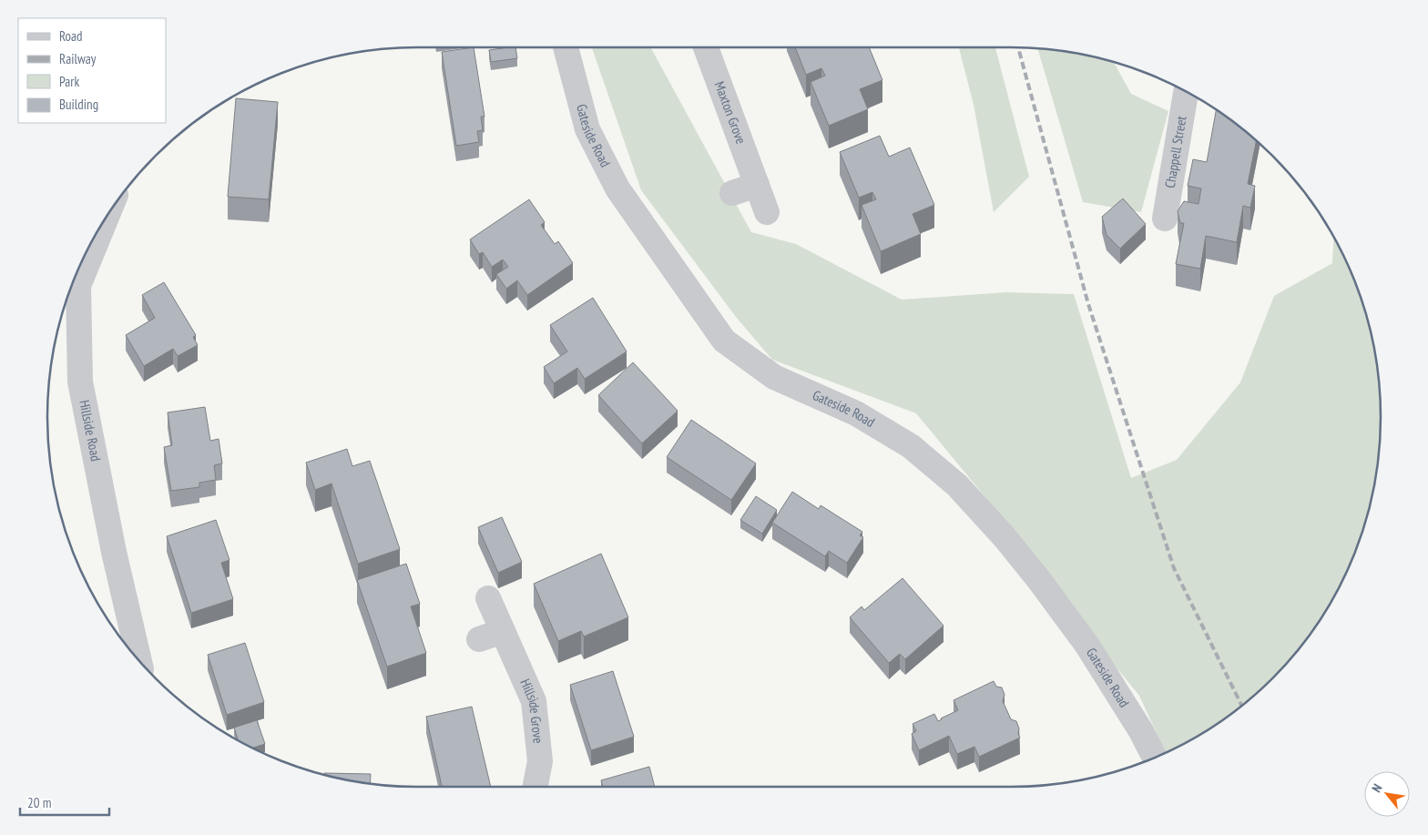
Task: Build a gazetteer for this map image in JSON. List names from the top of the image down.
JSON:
{
  "streets": {
    "street": [
      "Maxton Grove",
      "Gateside Road",
      "Chappell Street",
      "Hillside Road",
      "Hillside Grove"
    ]
  },
  "legend": [
    "Road",
    "Railway",
    "Park",
    "Building"
  ],
  "scale_bar": "20 m",
  "north": "top left"
}
